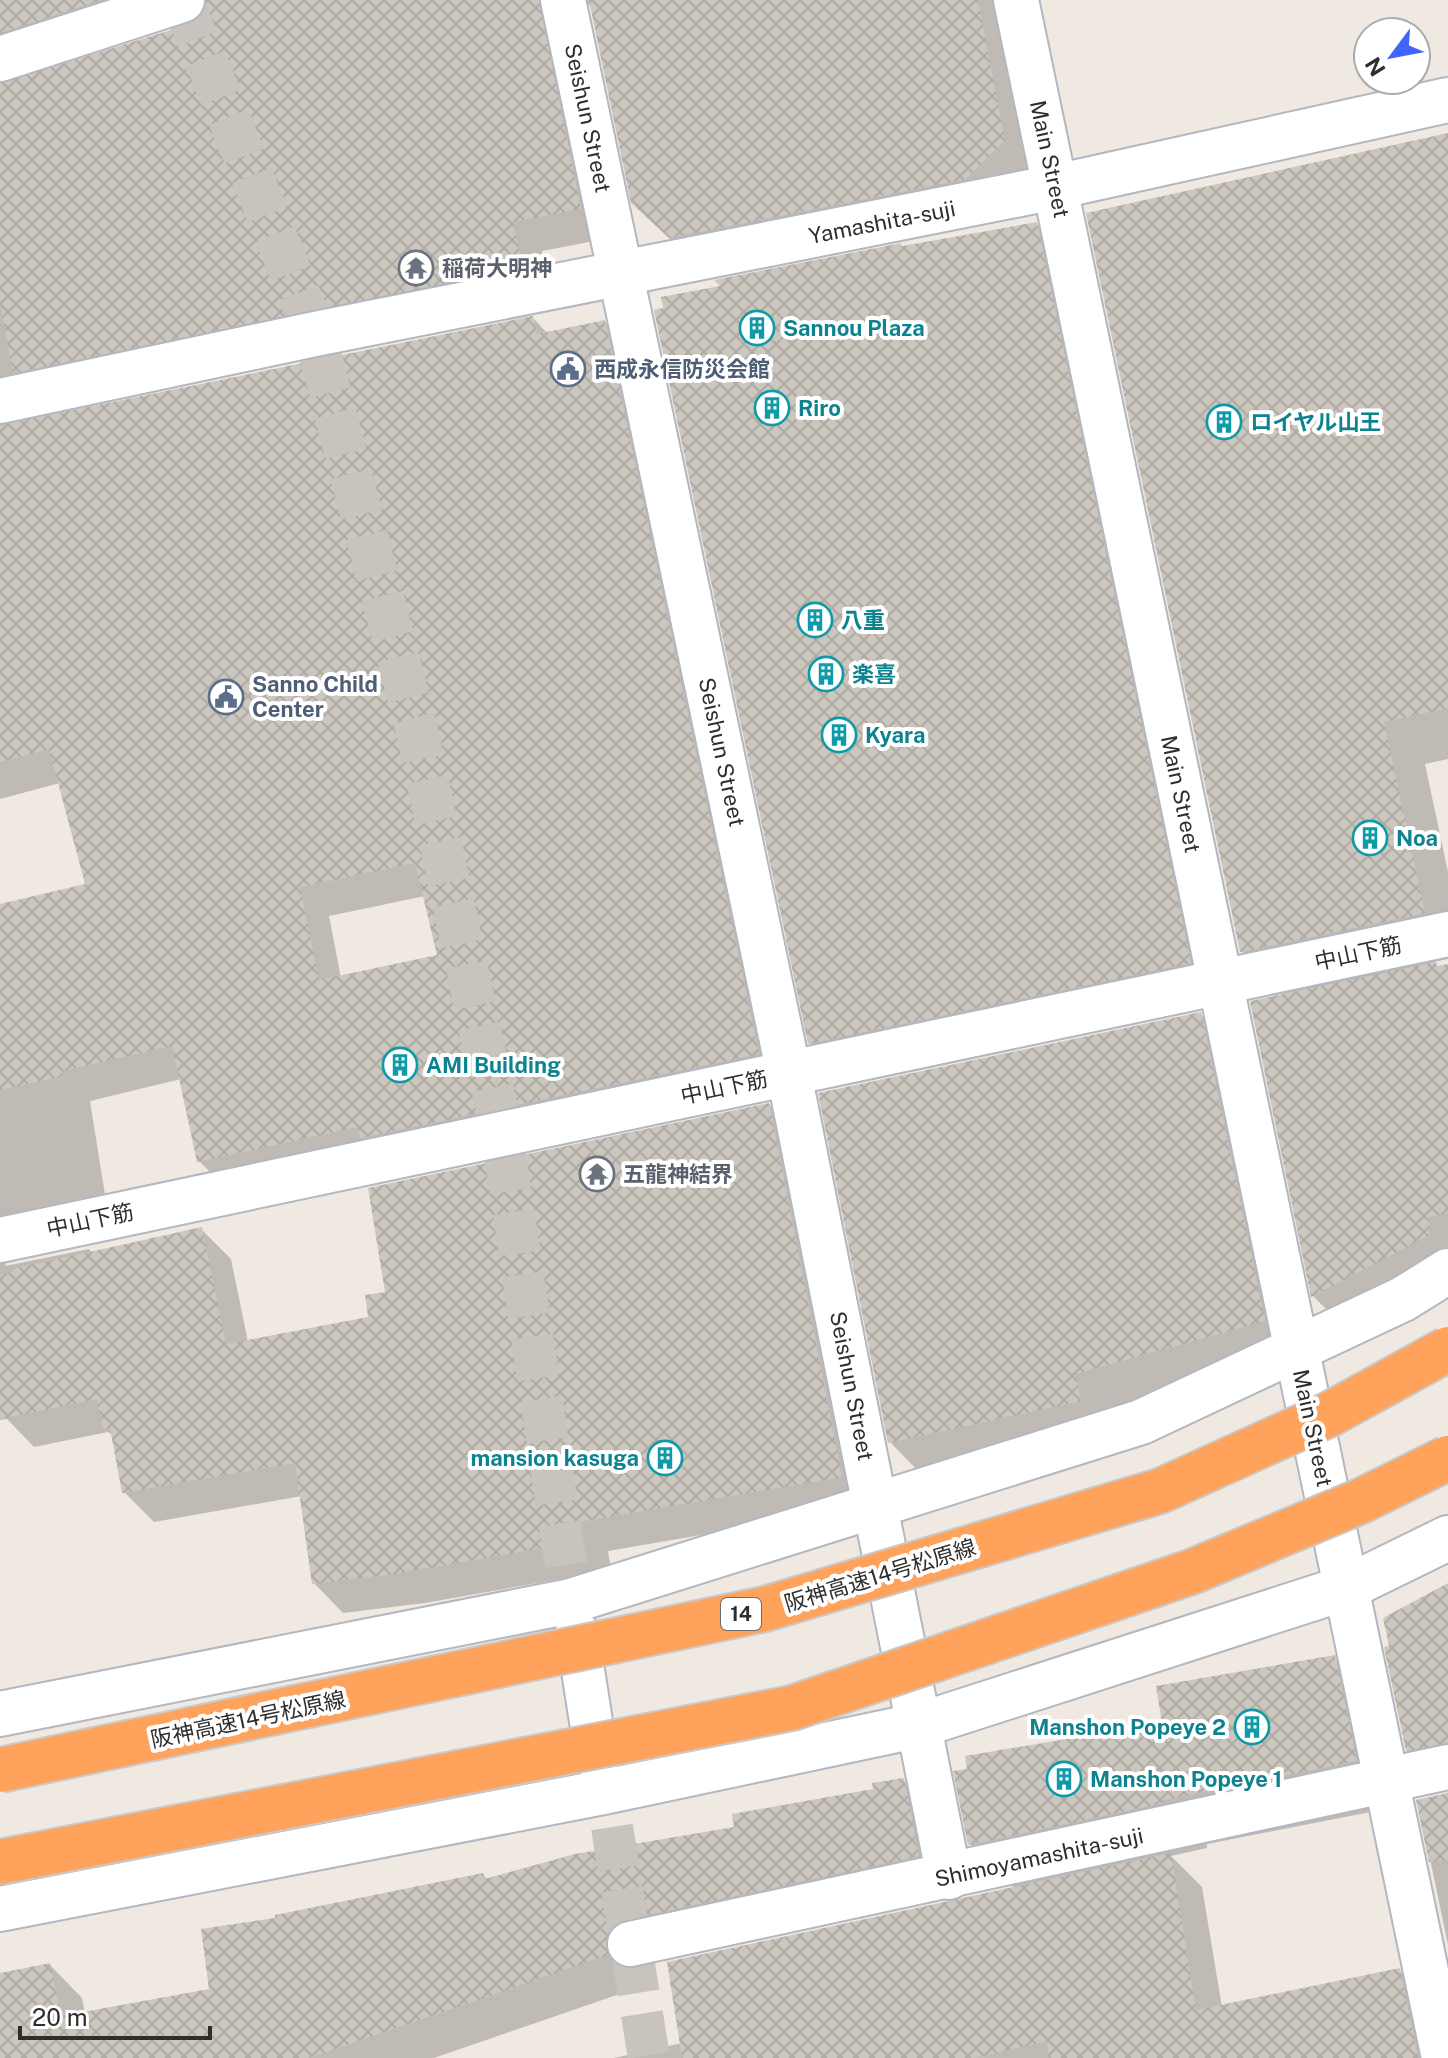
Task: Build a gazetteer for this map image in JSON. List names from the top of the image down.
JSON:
{
  "streets": {
    "highway": ["阪神高速14号松原線", "14"],
    "street": [
      "Seishun Street",
      "Main Street",
      "Yamashita-suji",
      "中山下筋",
      "Shimoyamashita-suji"
    ]
  },
  "crossings": [
    ["Seishun Street", "Yamashita-suji"],
    ["Seishun Street", "中山下筋"],
    ["Seishun Street", "Shimoyamashita-suji"],
    ["Main Street", "Yamashita-suji"],
    ["Main Street", "中山下筋"],
    ["Main Street", "Shimoyamashita-suji"]
  ],
  "places": {
    "temple": ["稲荷大明神", "五龍神結界"],
    "building": [
      "Sannou Plaza",
      "Riro",
      "ロイヤル山王",
      "八重",
      "楽喜",
      "Kyara",
      "Noa",
      "AMI Building",
      "mansion kasuga",
      "Manshon Popeye 2",
      "Manshon Popeye 1"
    ],
    "public building": ["西成永信防災会館", "Sanno Child Center"]
  },
  "scale_bar": "20 m",
  "north": "bottom left"
}
